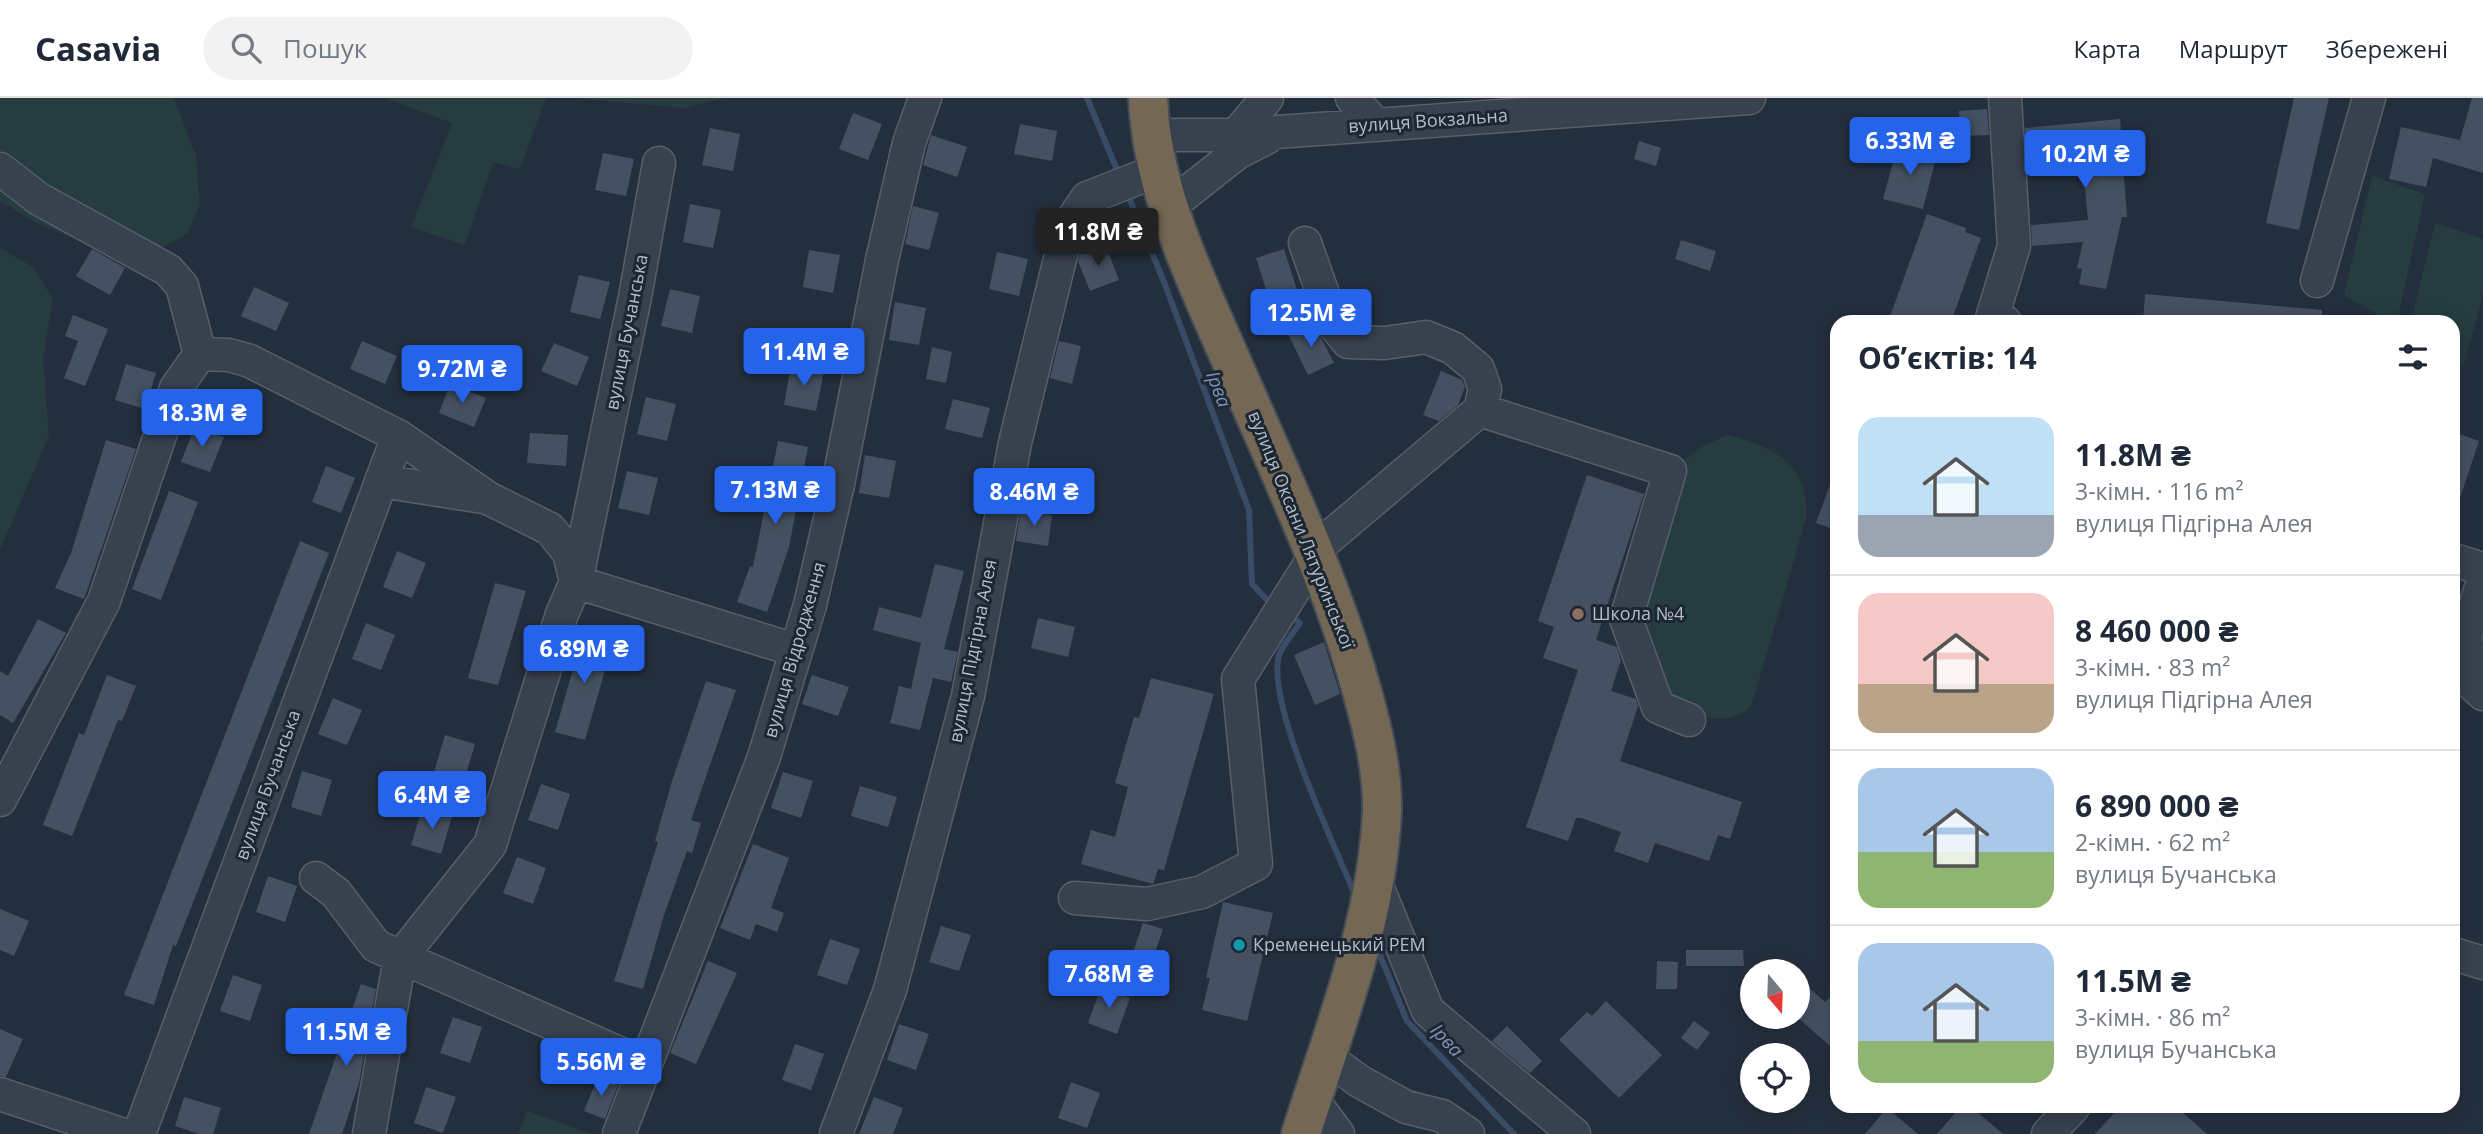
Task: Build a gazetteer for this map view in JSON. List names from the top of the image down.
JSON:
{
  "streets": {
    "highway": ["вулиця Оксани Лятуринської"],
    "street": [
      "вулиця Вокзальна",
      "вулиця Бучанська",
      "вулиця Відродження",
      "вулиця Підгірна Алея"
    ]
  },
  "crossings": [
    ["вулиця Вокзальна", "вулиця Оксани Лятуринської"],
    ["вулиця Вокзальна", "вулиця Підгірна Алея"],
    ["вулиця Оксани Лятуринської", "вулиця Підгірна Алея"]
  ],
  "water": ["Ірва"],
  "places": ["Школа №4", "Кременецький РЕМ"],
  "north": "bottom",
  "page": {
    "header": "Casavia",
    "search": "Пошук",
    "nav": ["Карта", "Маршрут", "Збережені"],
    "price": [
      "6.33M ₴",
      "10.2M ₴",
      "11.8M ₴",
      "12.5M ₴",
      "11.4M ₴",
      "9.72M ₴",
      "18.3M ₴",
      "7.13M ₴",
      "8.46M ₴",
      "6.89M ₴",
      "6.4M ₴",
      "7.68M ₴",
      "11.5M ₴",
      "5.56M ₴"
    ],
    "heading": "Об’єктів: 14",
    "list": [
      {
        "name": "11.8M ₴",
        "note": "3-кімн. · 116 m² · вулиця Підгірна Алея"
      },
      {
        "name": "8 460 000 ₴",
        "note": "3-кімн. · 83 m² · вулиця Підгірна Алея"
      },
      {
        "name": "6 890 000 ₴",
        "note": "2-кімн. · 62 m² · вулиця Бучанська"
      },
      {
        "name": "11.5M ₴",
        "note": "3-кімн. · 86 m² · вулиця Бучанська"
      }
    ]
  }
}
